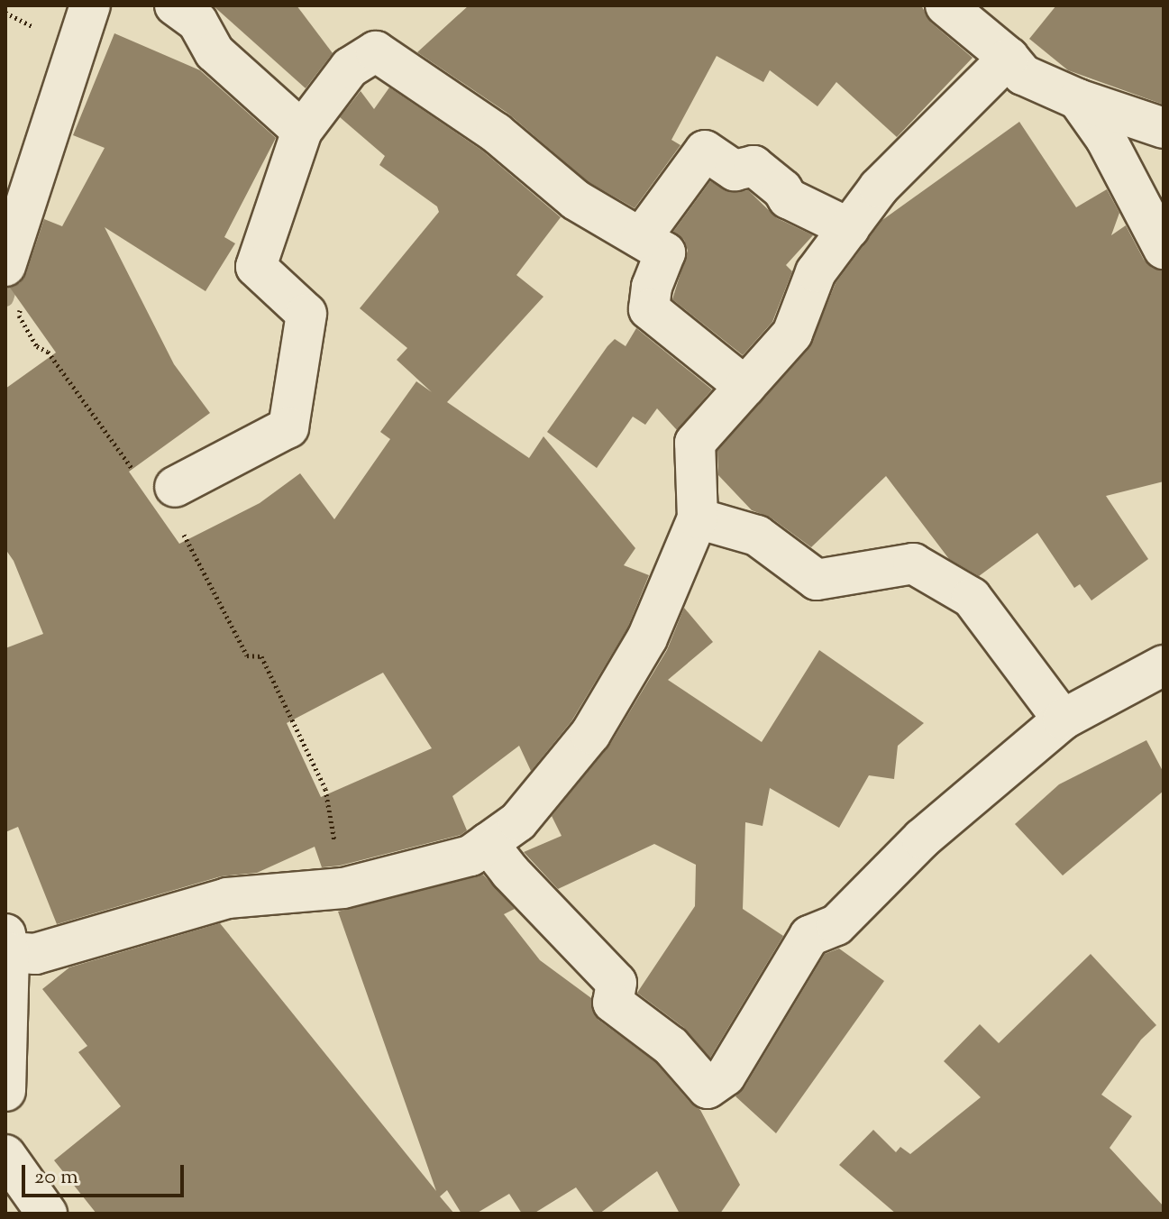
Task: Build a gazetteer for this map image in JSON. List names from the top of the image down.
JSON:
{
  "scale_bar": "20 m"
}
